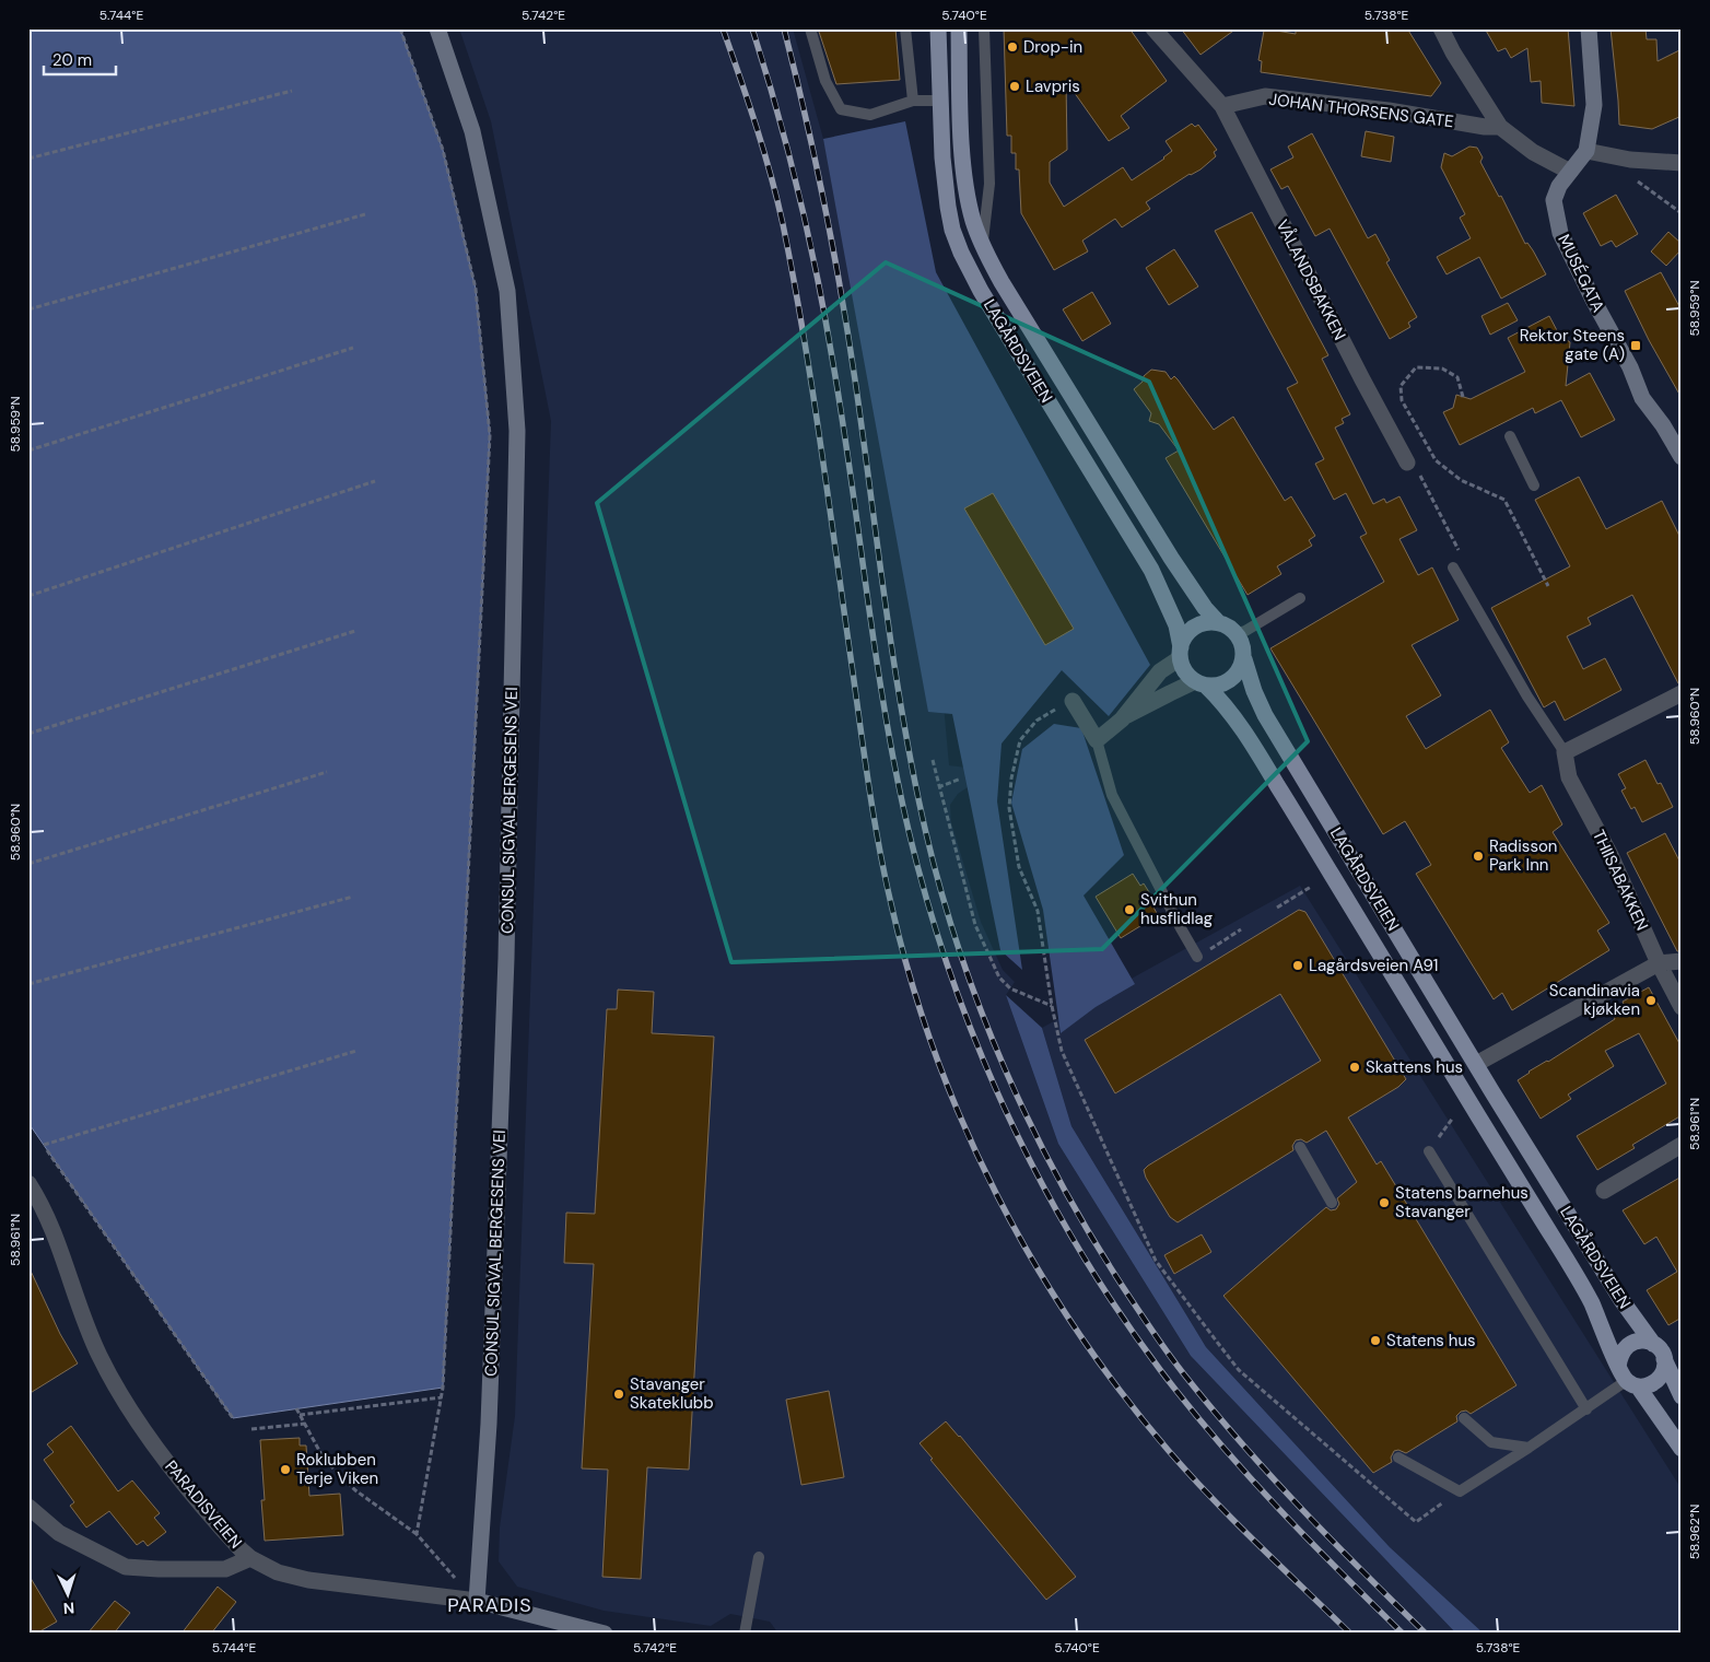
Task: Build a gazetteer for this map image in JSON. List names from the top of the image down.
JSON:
{
  "streets": {
    "main road": ["LAGÅRDSVEIEN"],
    "street": [
      "JOHAN THORSENS GATE",
      "MUSÉGATA",
      "VÅLANDSBAKKEN",
      "CONSUL SIGVAL BERGESENS VEI",
      "THIISABAKKEN",
      "PARADISVEIEN"
    ]
  },
  "crossings": [
    ["JOHAN THORSENS GATE", "VÅLANDSBAKKEN"],
    ["CONSUL SIGVAL BERGESENS VEI", "PARADISVEIEN"]
  ],
  "districts": ["PARADIS"],
  "places": {
    "other": [
      "Drop-in",
      "Lavpris",
      "Radisson Park Inn",
      "Svithun husflidlag",
      "Lagårdsveien A91",
      "Scandinavia kjøkken",
      "Skattens hus",
      "Statens barnehus Stavanger",
      "Statens hus",
      "Stavanger Skateklubb",
      "Roklubben Terje Viken"
    ],
    "transit": ["Rektor Steens gate (A)"]
  },
  "scale_bar": "20 m",
  "north": "bottom",
  "coordinates": [
    "5.744°E",
    "5.742°E",
    "5.740°E",
    "5.738°E",
    "58.959°N",
    "58.960°N",
    "58.961°N",
    "58.962°N"
  ]
}
